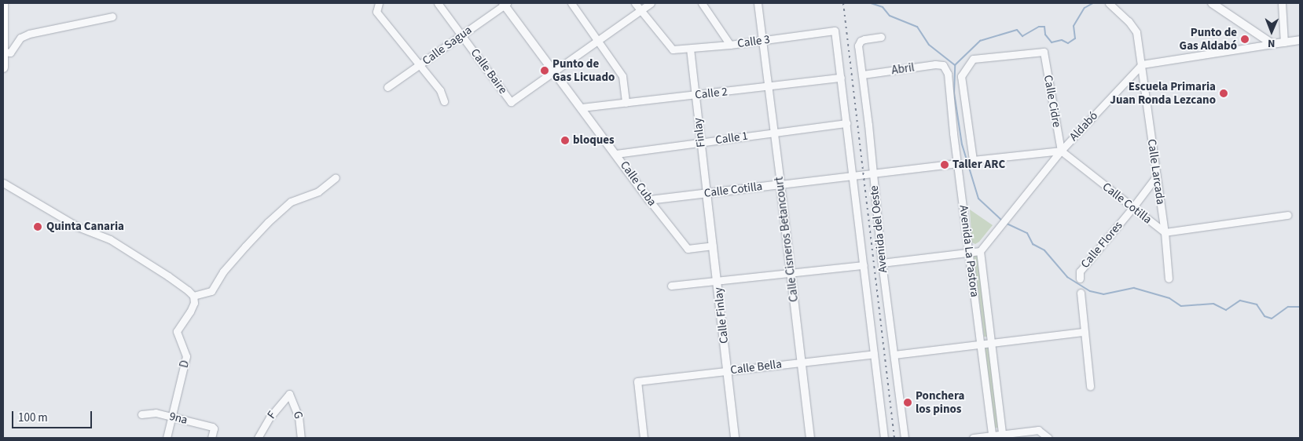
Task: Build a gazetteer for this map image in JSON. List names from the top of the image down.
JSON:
{
  "streets": {
    "street": [
      "Calle 3",
      "Calle Sagua",
      "Abril",
      "Calle Baire",
      "Calle 2",
      "Calle Cidre",
      "Aldabó",
      "Finlay",
      "Calle 1",
      "Calle Larcada",
      "Calle Cuba",
      "Calle Cotilla",
      "Avenida del Oeste",
      "Calle Cisneros Betancourt",
      "Calle Flores",
      "Avenida La Pastora",
      "Calle Finlay",
      "D",
      "Calle Bella",
      "F",
      "G",
      "9na"
    ]
  },
  "crossings": [
    ["Calle 3", "Finlay"],
    ["Calle 3", "Avenida del Oeste"],
    ["Calle 3", "Calle Cisneros Betancourt"],
    ["Calle Sagua", "Calle Baire"],
    ["Calle Sagua", "Calle Cuba"],
    ["Abril", "Avenida del Oeste"],
    ["Abril", "Avenida La Pastora"],
    ["Calle Baire", "Calle Cuba"],
    ["Calle 2", "Finlay"],
    ["Calle 2", "Calle Cuba"],
    ["Calle 2", "Avenida del Oeste"],
    ["Calle 2", "Calle Cisneros Betancourt"],
    ["Calle Cidre", "Aldabó"],
    ["Calle Cidre", "Calle Cotilla"],
    ["Aldabó", "Calle Larcada"],
    ["Aldabó", "Calle Cotilla"],
    ["Aldabó", "Avenida La Pastora"],
    ["Finlay", "Calle 1"],
    ["Finlay", "Calle Cotilla"],
    ["Finlay", "Calle Finlay"],
    ["Calle 1", "Calle Cuba"],
    ["Calle 1", "Avenida del Oeste"],
    ["Calle 1", "Calle Cisneros Betancourt"],
    ["Calle Larcada", "Calle Cotilla"],
    ["Calle Larcada", "Calle Flores"],
    ["Calle Cuba", "Calle Cotilla"],
    ["Calle Cuba", "Calle Finlay"],
    ["Calle Cotilla", "Avenida del Oeste"],
    ["Calle Cotilla", "Calle Cisneros Betancourt"],
    ["Calle Cotilla", "Calle Flores"],
    ["Calle Cotilla", "Avenida La Pastora"],
    ["Calle Cotilla", "Calle Finlay"],
    ["Avenida del Oeste", "Calle Bella"],
    ["Calle Cisneros Betancourt", "Calle Bella"],
    ["Calle Finlay", "Calle Bella"],
    ["D", "9na"],
    ["F", "G"]
  ],
  "places": [
    "Punto de Gas Aldabó",
    "Punto de Gas Licuado",
    "Escuela Primaria Juan Ronda Lezcano",
    "bloques",
    "Taller ARC",
    "Quinta Canaria",
    "Ponchera los pinos"
  ],
  "scale_bar": "100 m",
  "north": "bottom"
}
